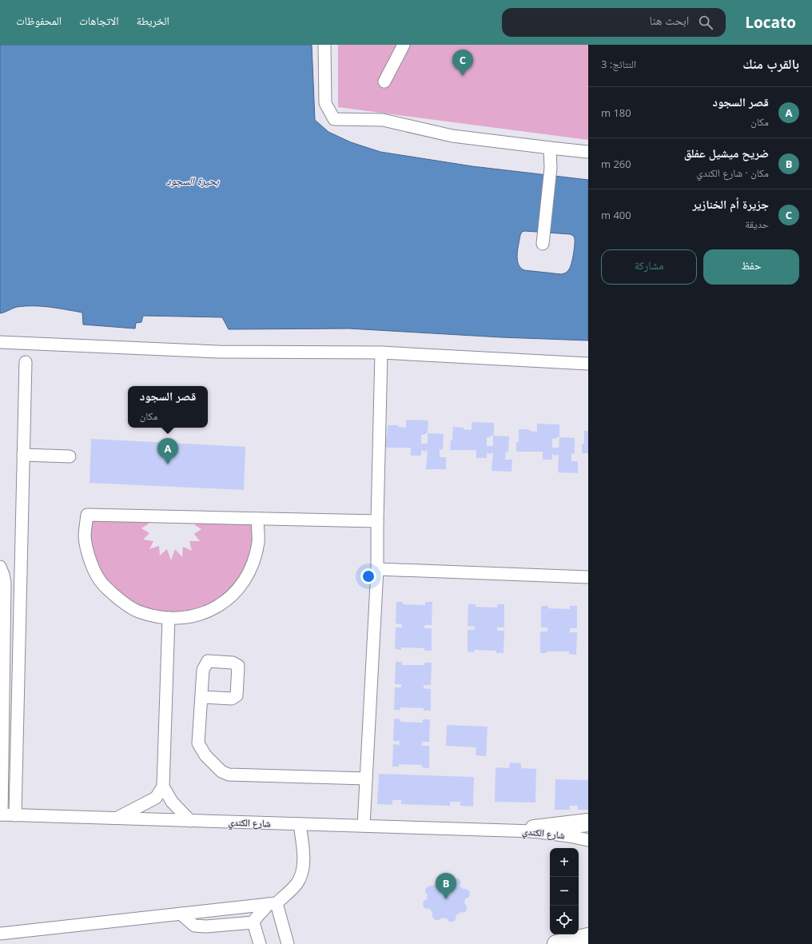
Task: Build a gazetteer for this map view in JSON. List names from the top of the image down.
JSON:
{
  "streets": {
    "street": ["شارع الكندي"]
  },
  "water": ["بحيرة السجود"],
  "page": {
    "header": "Locato",
    "search": "ابحث هنا",
    "nav": ["الخريطة", "الاتجاهات", "المحفوظات"],
    "heading": ["بالقرب منك", "النتائج: 3"],
    "pins": ["C", "A", "B"],
    "list": [
      {
        "mark": "A",
        "name": "قصر السجود",
        "note": "مكان",
        "value": "180 m"
      },
      {
        "mark": "B",
        "name": "ضريح ميشيل عفلق",
        "note": "مكان · شارع الكندي",
        "value": "260 m"
      },
      {
        "mark": "C",
        "name": "جزيرة أم الخنازير",
        "note": "حديقة",
        "value": "400 m"
      }
    ],
    "buttons": ["حفظ", "مشاركة"],
    "popup": ["قصر السجود", "مكان"],
    "map_buttons": ["+", "−"]
  }
}
